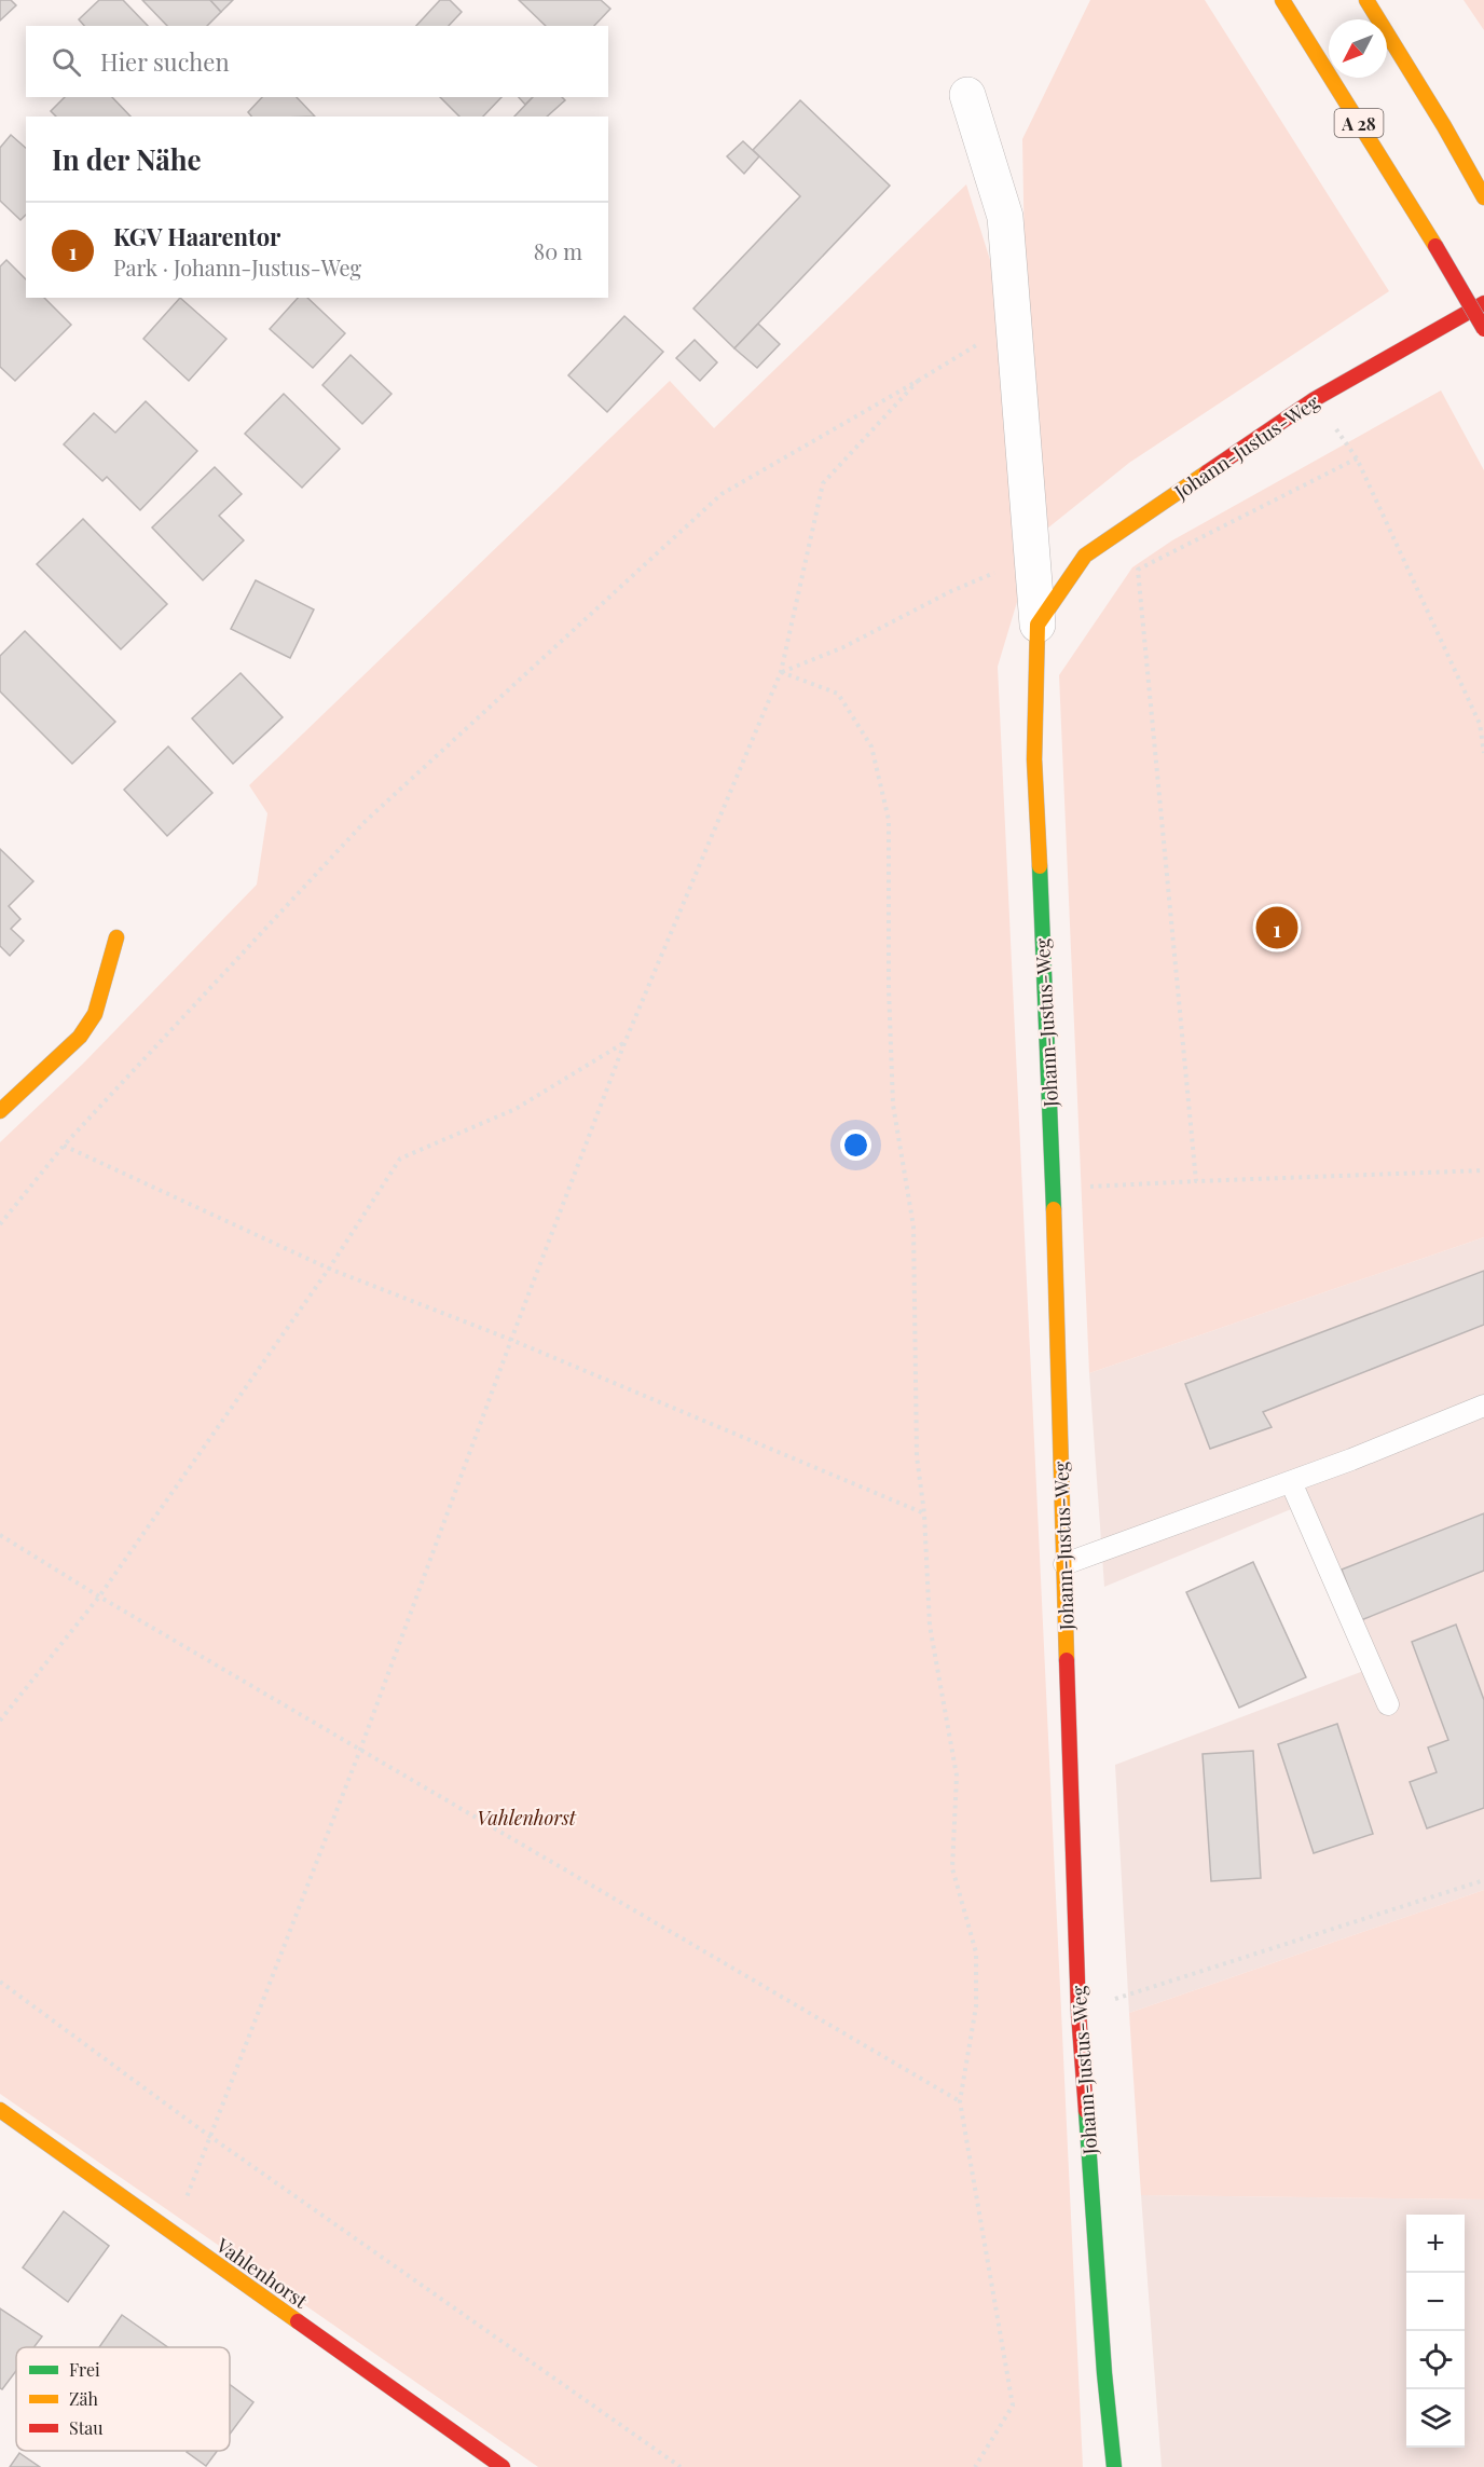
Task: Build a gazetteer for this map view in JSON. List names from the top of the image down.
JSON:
{
  "streets": {
    "main road": ["A 28", "Johann-Justus-Weg", "Vahlenhorst"]
  },
  "parks": ["Vahlenhorst"],
  "legend": ["Frei", "Zäh", "Stau"],
  "north": "bottom left",
  "page": {
    "search": "Hier suchen",
    "heading": "In der Nähe",
    "list": [
      {
        "mark": "1",
        "name": "KGV Haarentor",
        "note": "Park · Johann-Justus-Weg",
        "value": "80 m"
      }
    ],
    "pins": "1",
    "map_buttons": ["+", "−"]
  }
}
